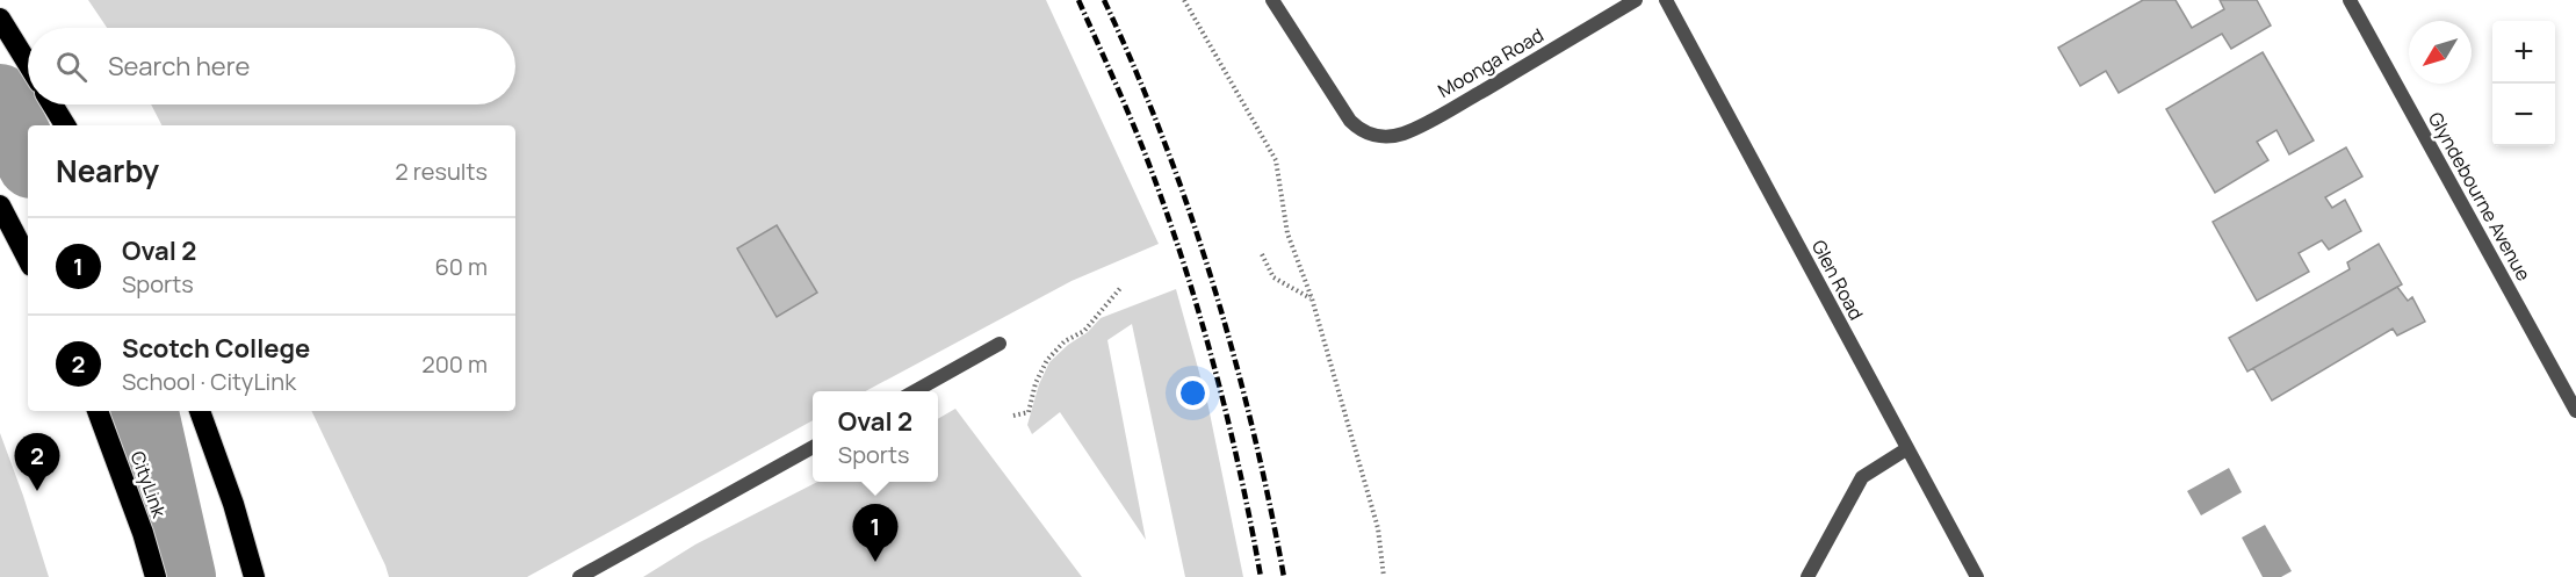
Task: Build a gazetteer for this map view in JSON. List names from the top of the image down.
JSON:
{
  "streets": {
    "highway": ["CityLink"],
    "street": ["Moonga Road", "Glyndebourne Avenue", "Glen Road"]
  },
  "north": "bottom left",
  "page": {
    "map_buttons": ["+", "−"],
    "search": "Search here",
    "heading": ["Nearby", "2 results"],
    "list": [
      {
        "mark": "1",
        "name": "Oval 2",
        "note": "Sports",
        "value": "60 m"
      },
      {
        "mark": "2",
        "name": "Scotch College",
        "note": "School · CityLink",
        "value": "200 m"
      }
    ],
    "popup": ["Oval 2", "Sports"],
    "pins": ["2", "1"]
  }
}
